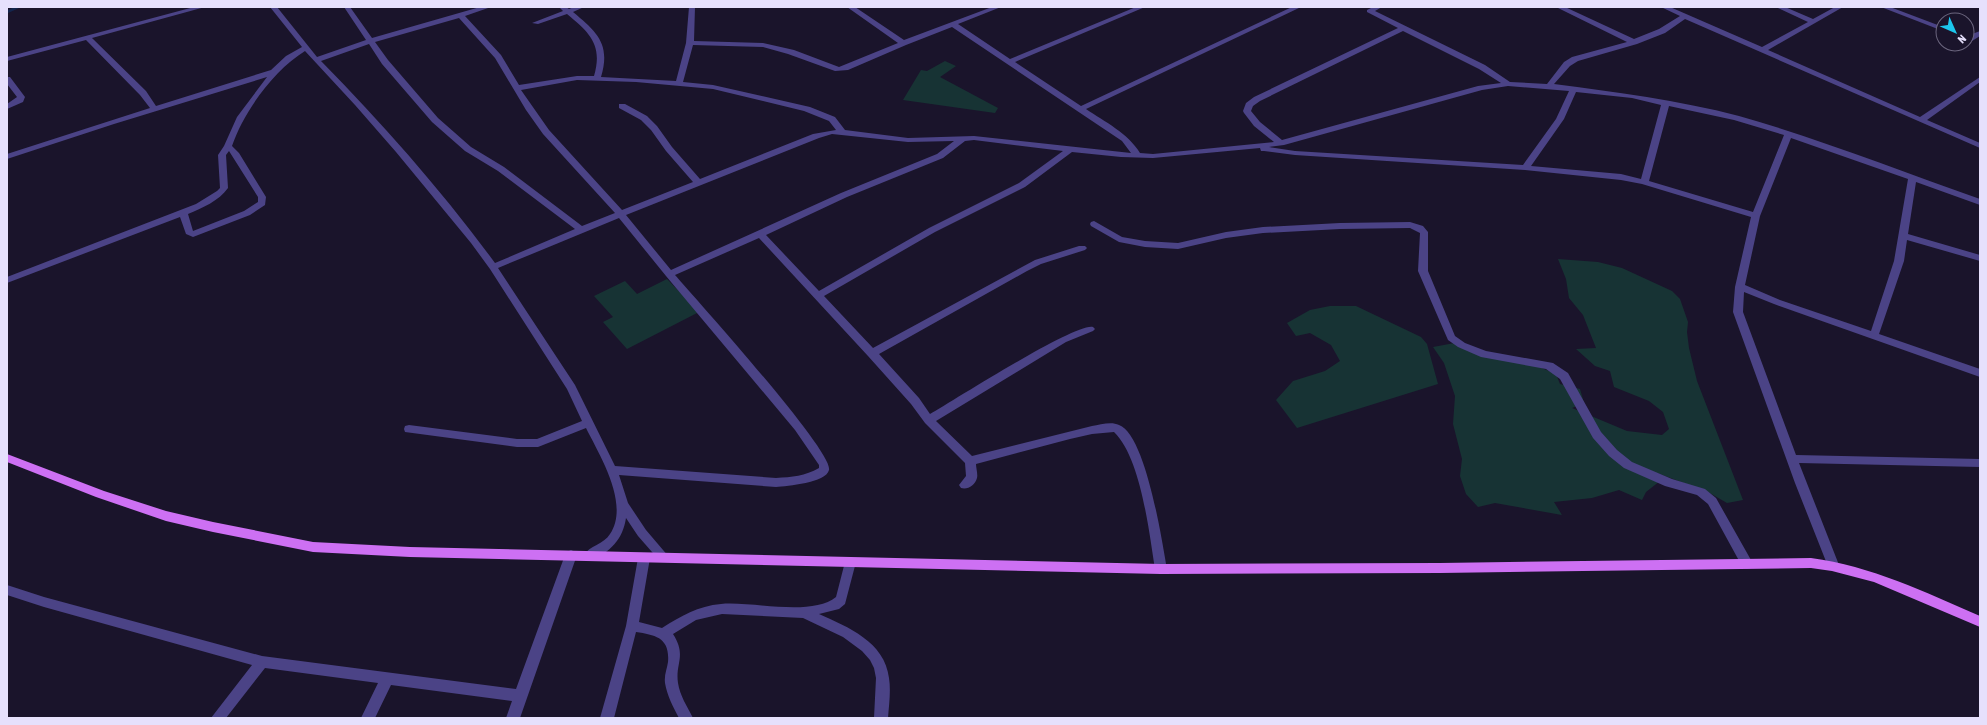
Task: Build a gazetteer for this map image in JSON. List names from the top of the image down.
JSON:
{
  "north": "bottom right"
}
